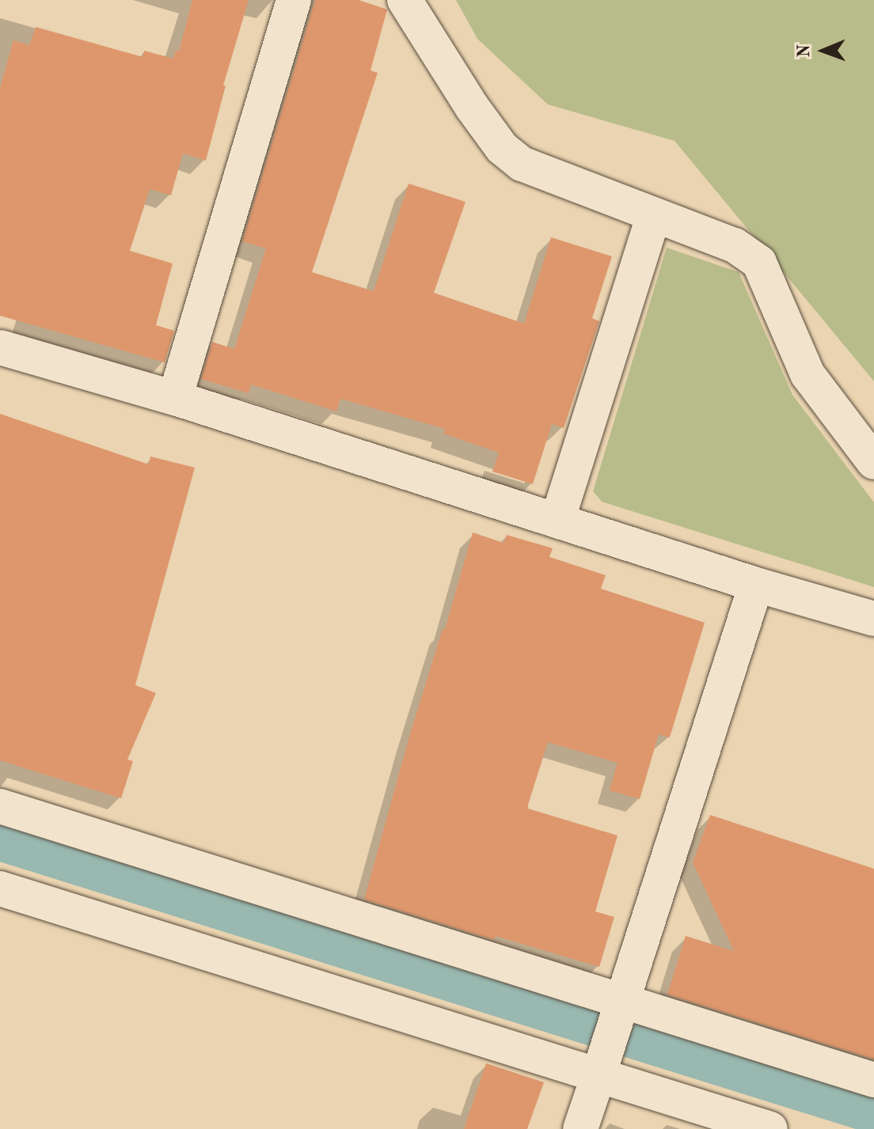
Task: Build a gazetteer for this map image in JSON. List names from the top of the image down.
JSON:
{
  "north": "left"
}
